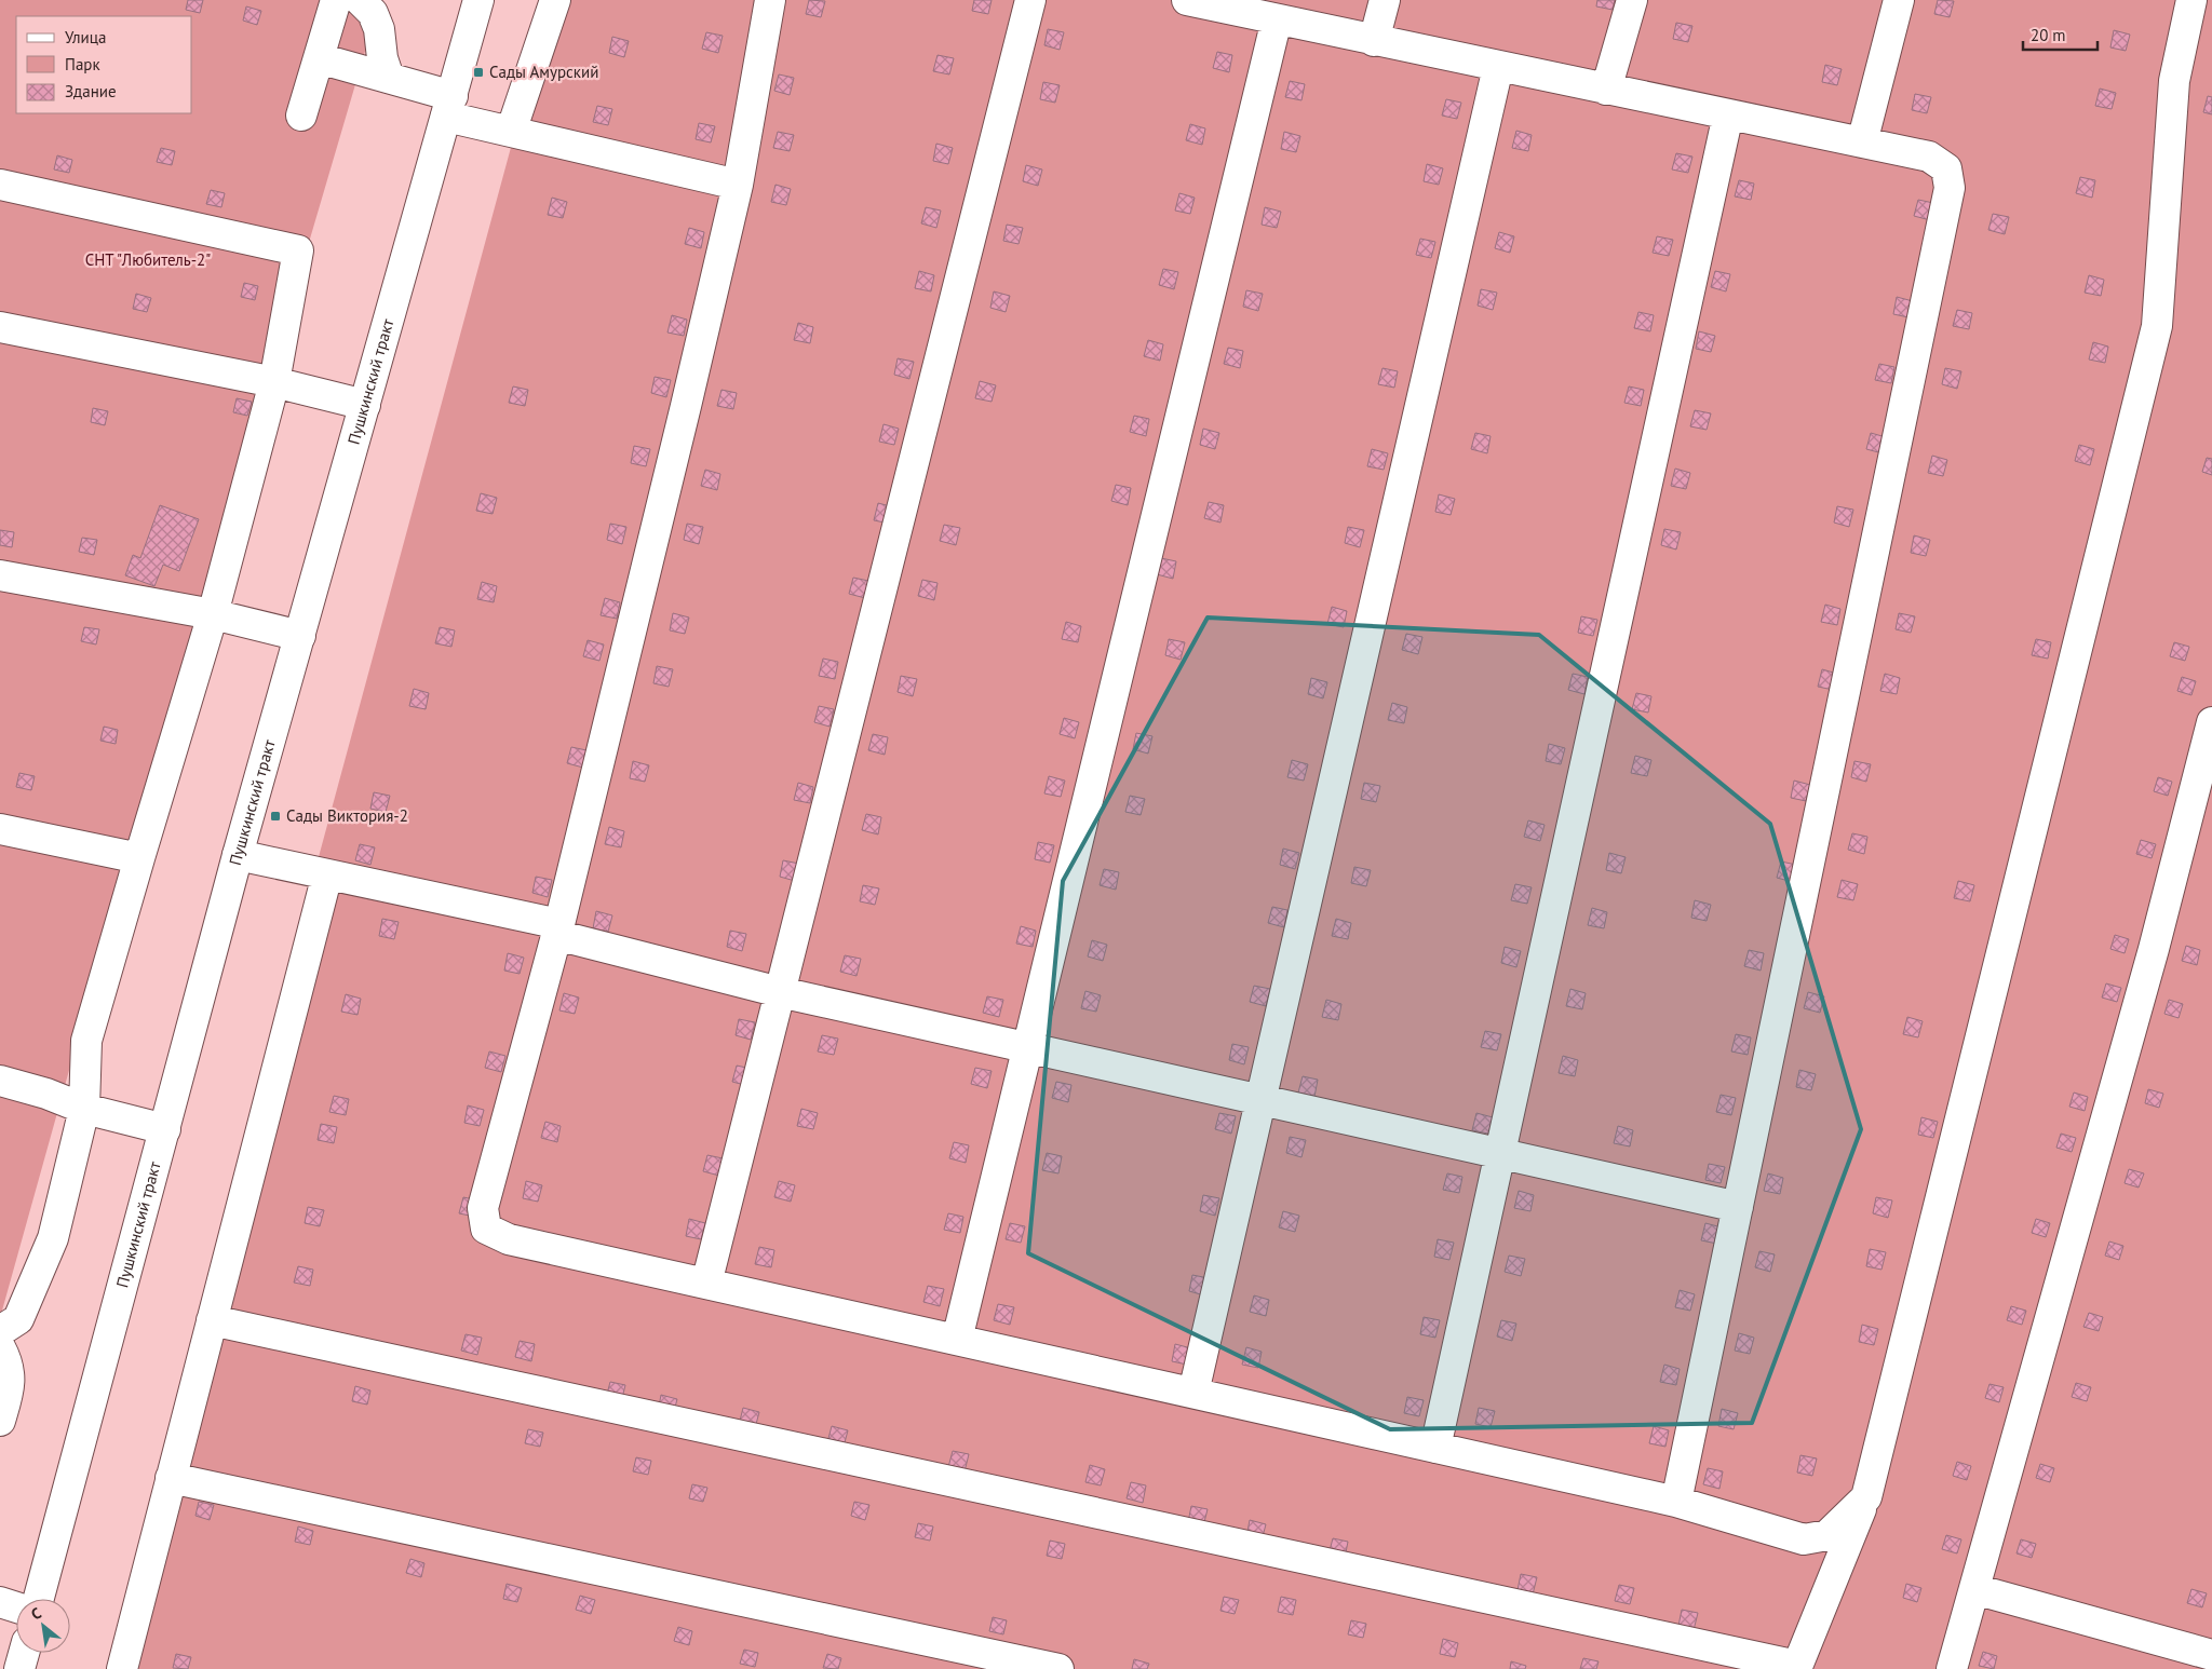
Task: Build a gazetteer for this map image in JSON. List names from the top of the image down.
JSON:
{
  "streets": {
    "main road": ["Пушкинский тракт"]
  },
  "parks": ["СНТ \"Любитель-2\""],
  "places": {
    "transit": ["Сады Амурский", "Сады Виктория-2"]
  },
  "legend": ["Улица", "Парк", "Здание"],
  "scale_bar": "20 m",
  "north": "top left"
}
